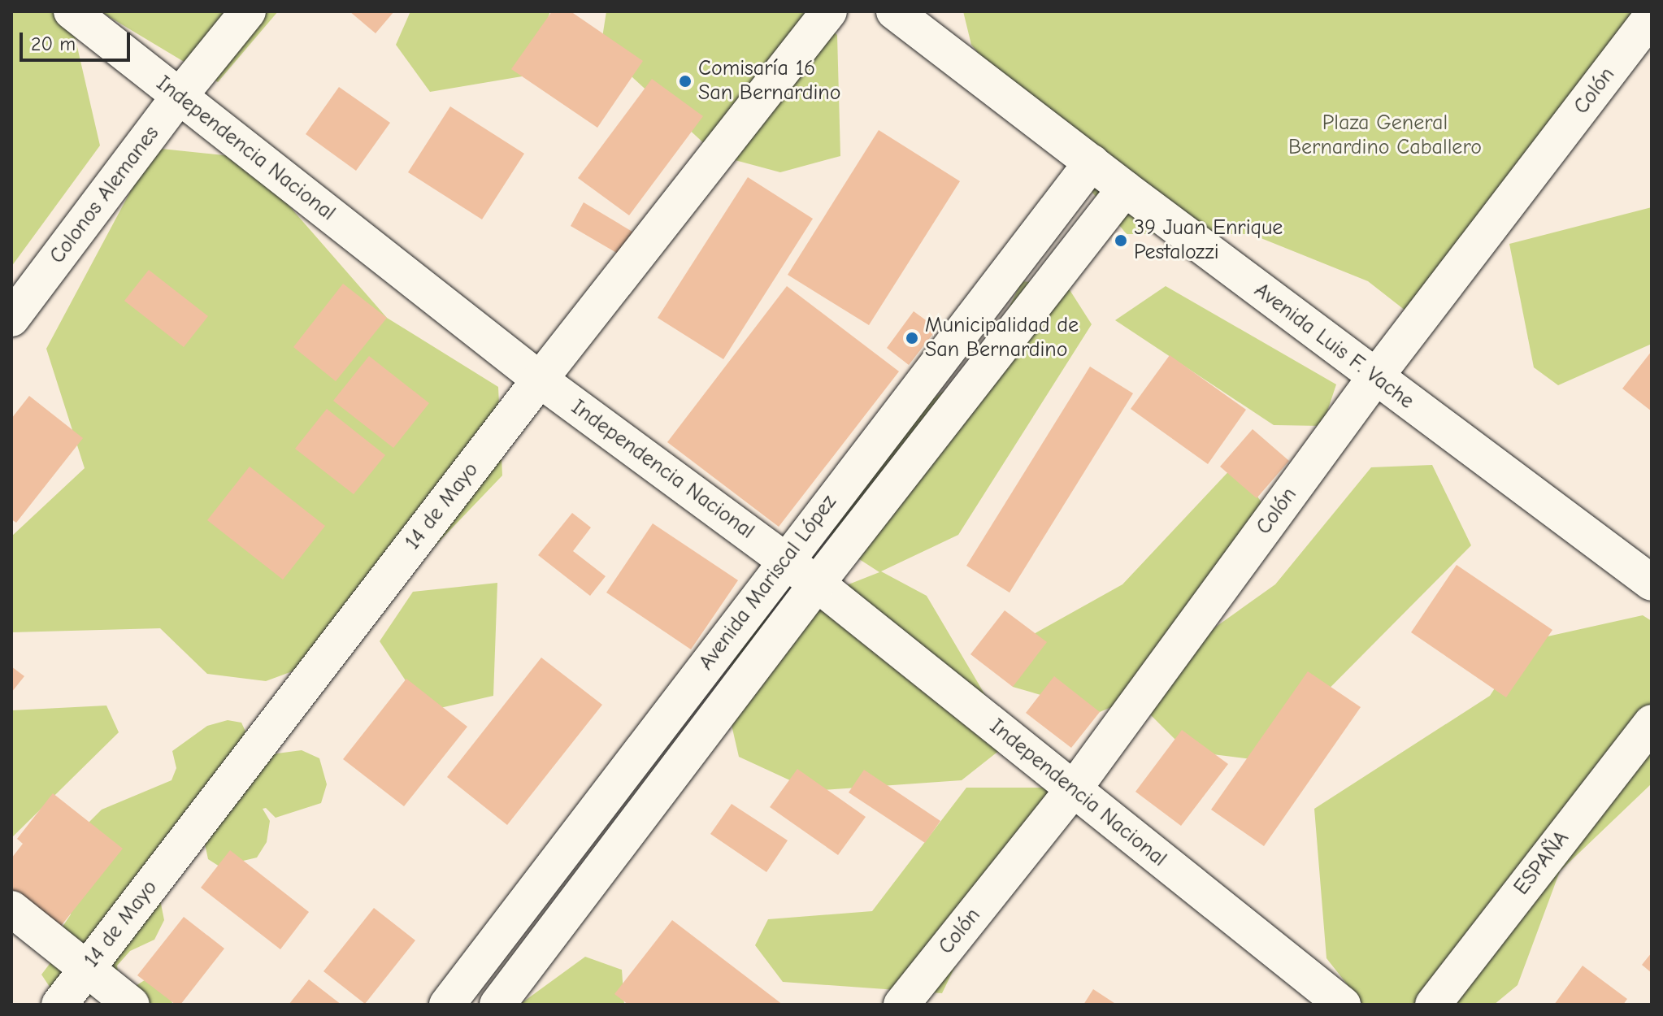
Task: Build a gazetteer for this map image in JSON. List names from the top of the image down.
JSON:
{
  "streets": {
    "street": [
      "Colón",
      "Independencia Nacional",
      "Colonos Alemanes",
      "Avenida Luis F. Vache",
      "14 de Mayo",
      "Avenida Mariscal López",
      "ESPAÑA"
    ]
  },
  "crossings": [
    ["Colón", "Independencia Nacional"],
    ["Colón", "Avenida Luis F. Vache"],
    ["Independencia Nacional", "Colonos Alemanes"],
    ["Independencia Nacional", "14 de Mayo"],
    ["Independencia Nacional", "Avenida Mariscal López"],
    ["Avenida Luis F. Vache", "Avenida Mariscal López"]
  ],
  "parks": ["Plaza General Bernardino Caballero"],
  "places": ["Comisaría 16 San Bernardino", "39 Juan Enrique Pestalozzi", "Municipalidad de San Bernardino"],
  "scale_bar": "20 m"
}
